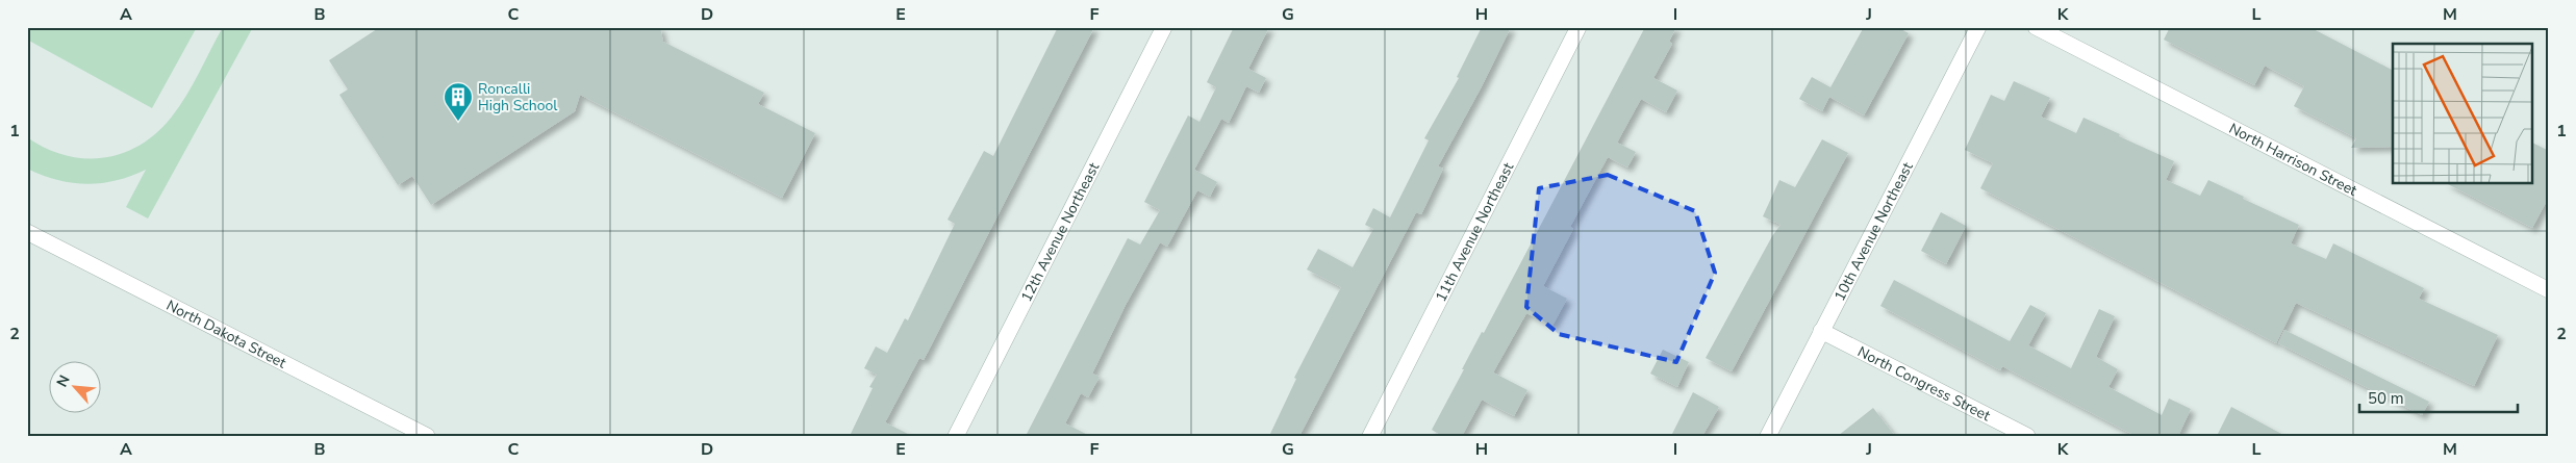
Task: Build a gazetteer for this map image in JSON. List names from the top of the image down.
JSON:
{
  "streets": {
    "street": [
      "North Harrison Street",
      "12th Avenue Northeast",
      "11th Avenue Northeast",
      "10th Avenue Northeast",
      "North Dakota Street",
      "North Congress Street"
    ]
  },
  "crossings": [
    ["10th Avenue Northeast", "North Congress Street"]
  ],
  "places": {
    "building": ["Roncalli High School"]
  },
  "scale_bar": "50 m",
  "north": "top left",
  "grid": {
    "columns": [
      "A",
      "B",
      "C",
      "D",
      "E",
      "F",
      "G",
      "H",
      "I",
      "J",
      "K",
      "L",
      "M"
    ],
    "rows": ["1", "2"]
  }
}
